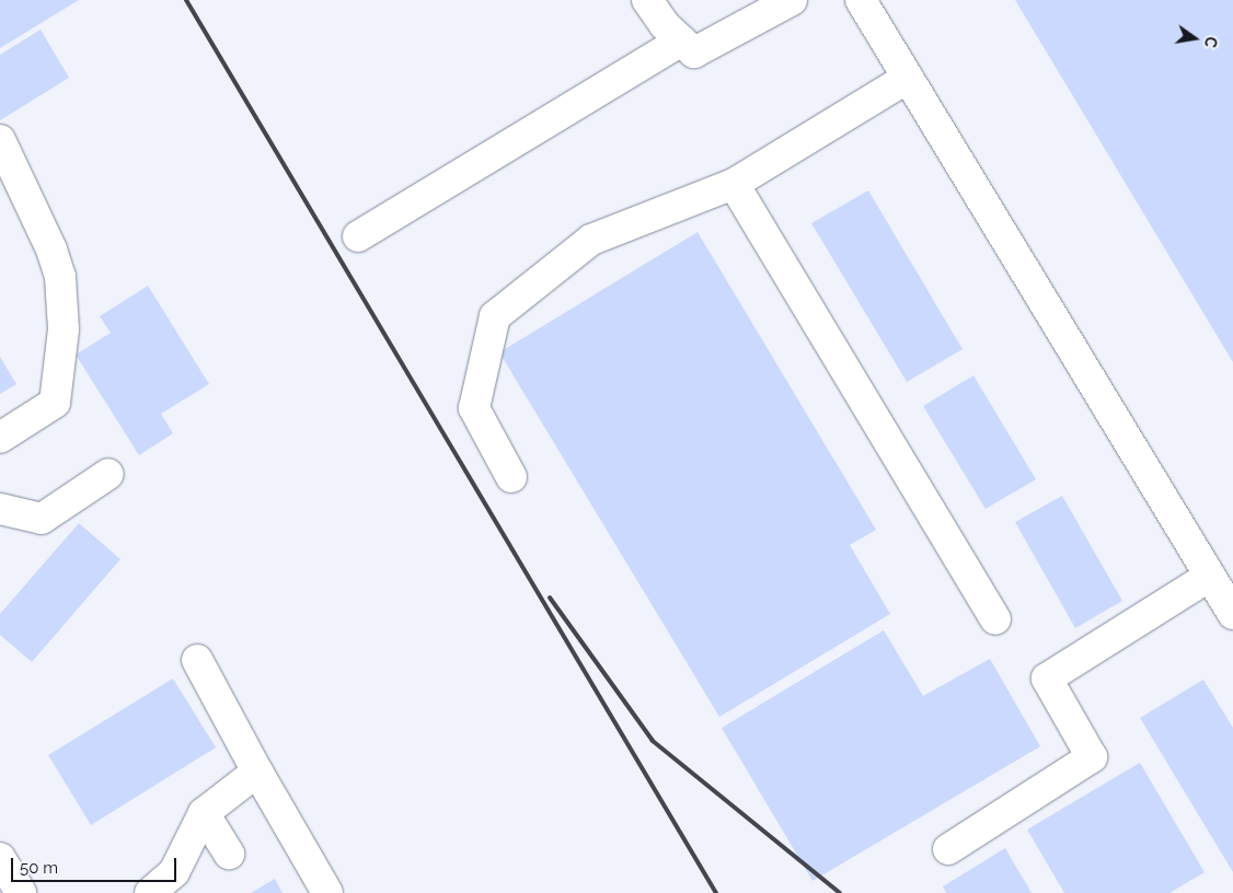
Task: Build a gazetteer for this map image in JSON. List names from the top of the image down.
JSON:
{
  "scale_bar": "50 m",
  "north": "right"
}
